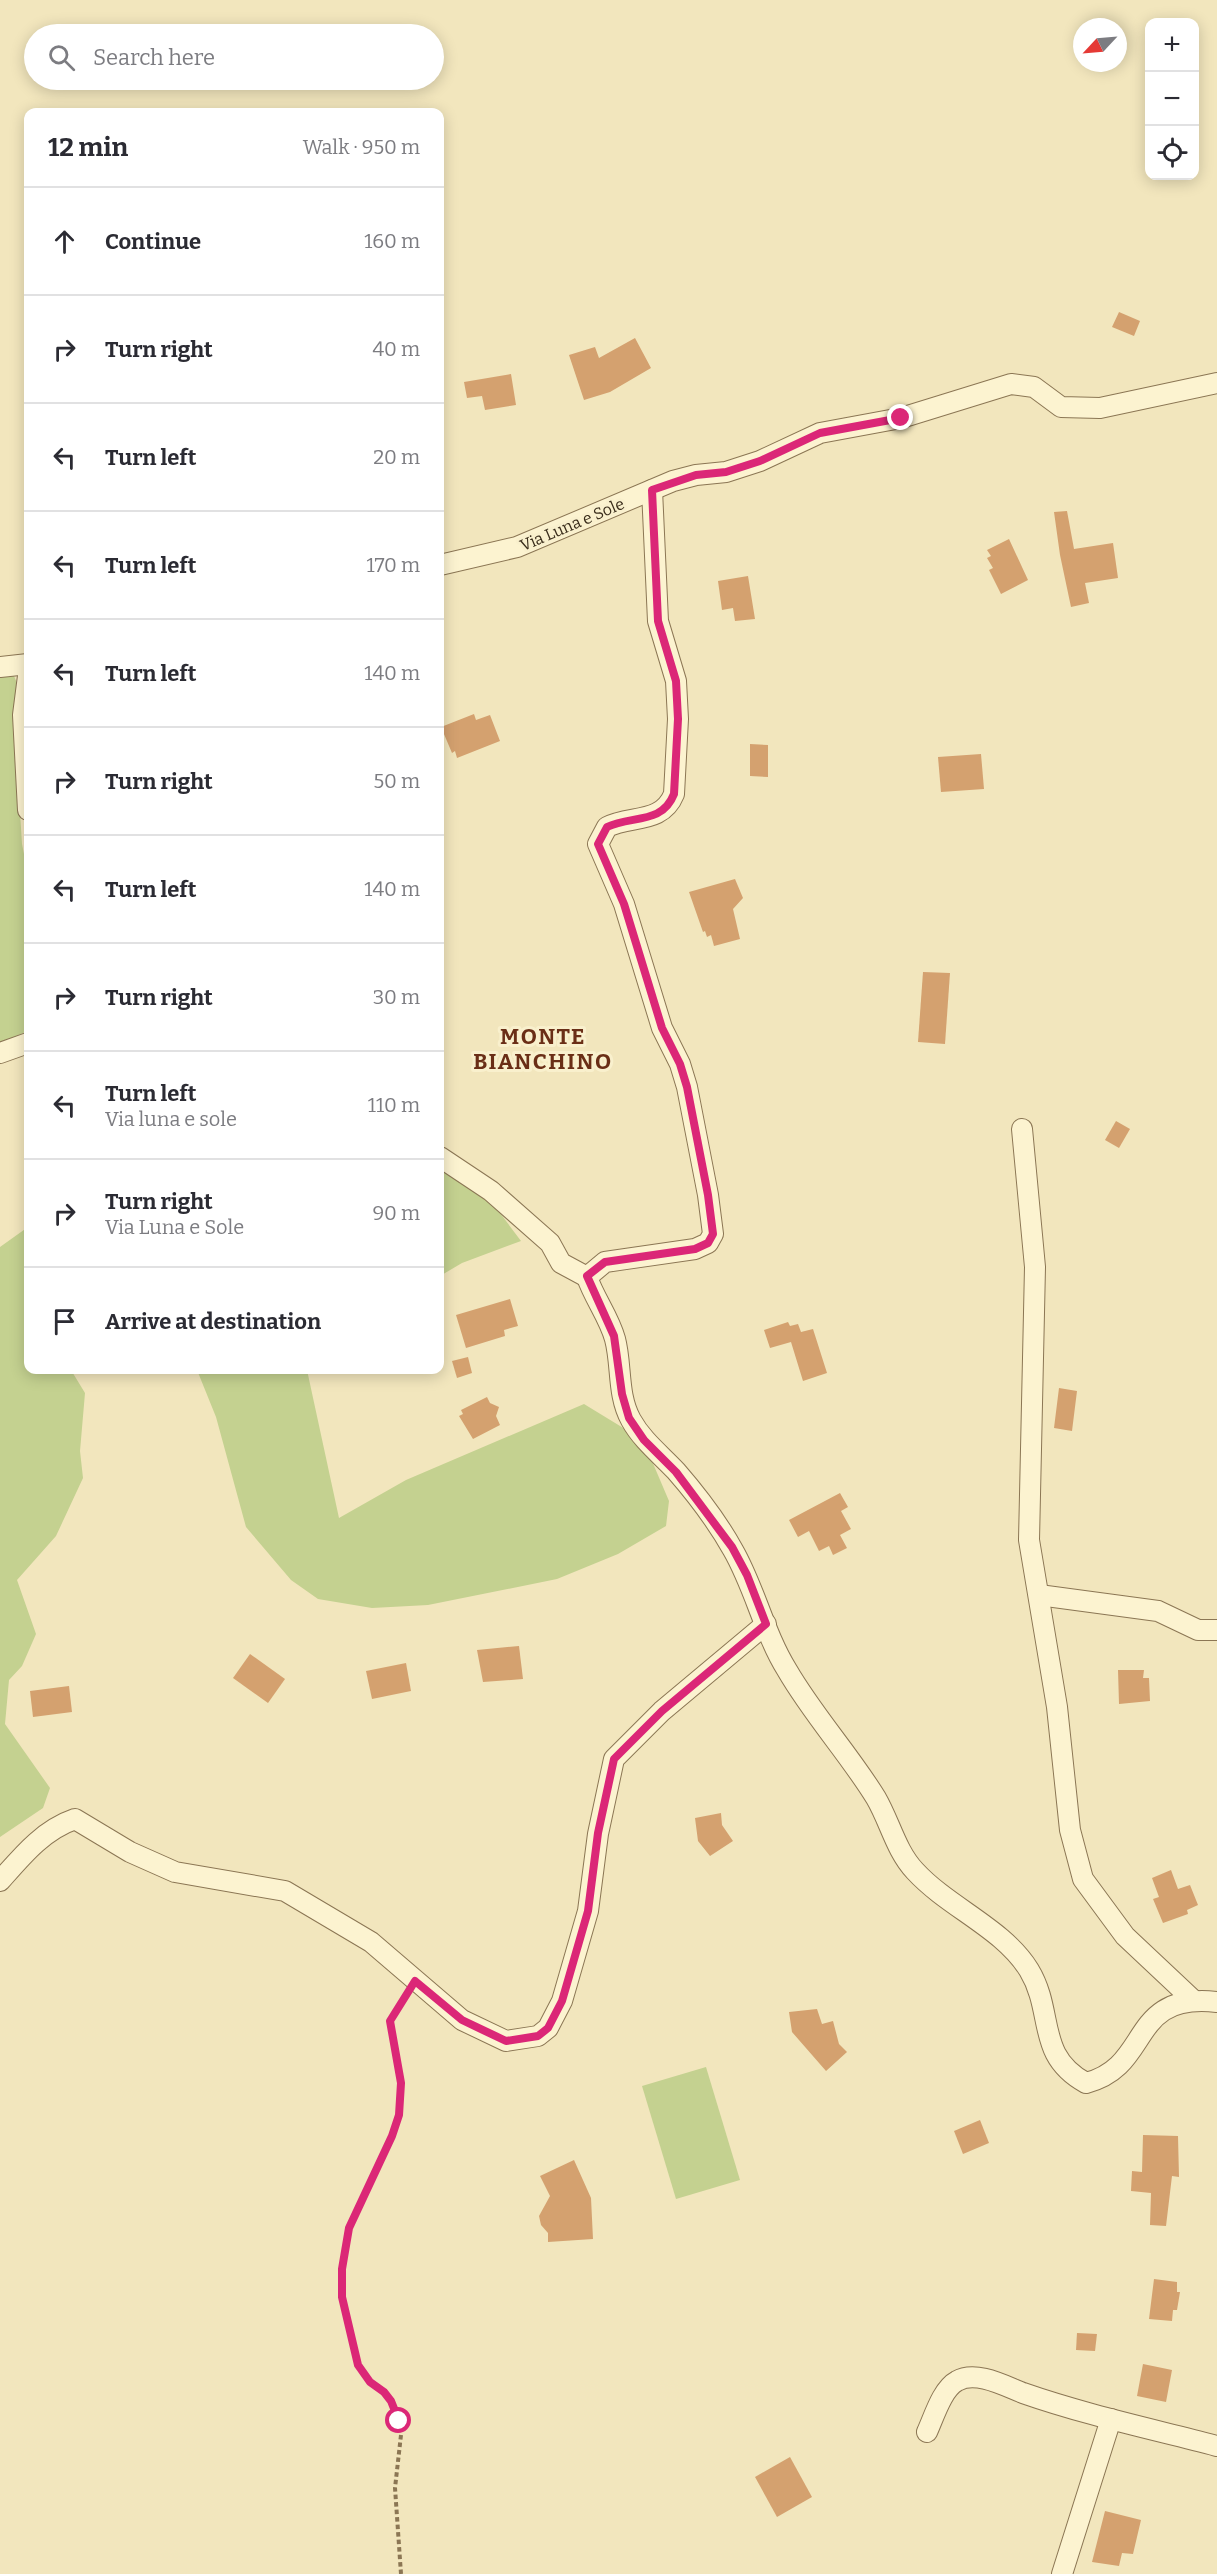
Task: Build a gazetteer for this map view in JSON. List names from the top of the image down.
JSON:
{
  "streets": {
    "street": ["Via Luna e Sole"]
  },
  "districts": ["MONTE BIANCHINO"],
  "north": "bottom left",
  "page": {
    "map_buttons": ["+", "−"],
    "search": "Search here",
    "heading": ["12 min", "Walk · 950 m"],
    "list": [
      ["Continue", "160 m"],
      ["Turn right", "40 m"],
      ["Turn left", "20 m"],
      ["Turn left", "170 m"],
      ["Turn left", "140 m"],
      ["Turn right", "50 m"],
      ["Turn left", "140 m"],
      ["Turn right", "30 m"],
      ["Turn left", "Via luna e sole", "110 m"],
      ["Turn right", "Via Luna e Sole", "90 m"],
      "Arrive at destination"
    ]
  }
}
